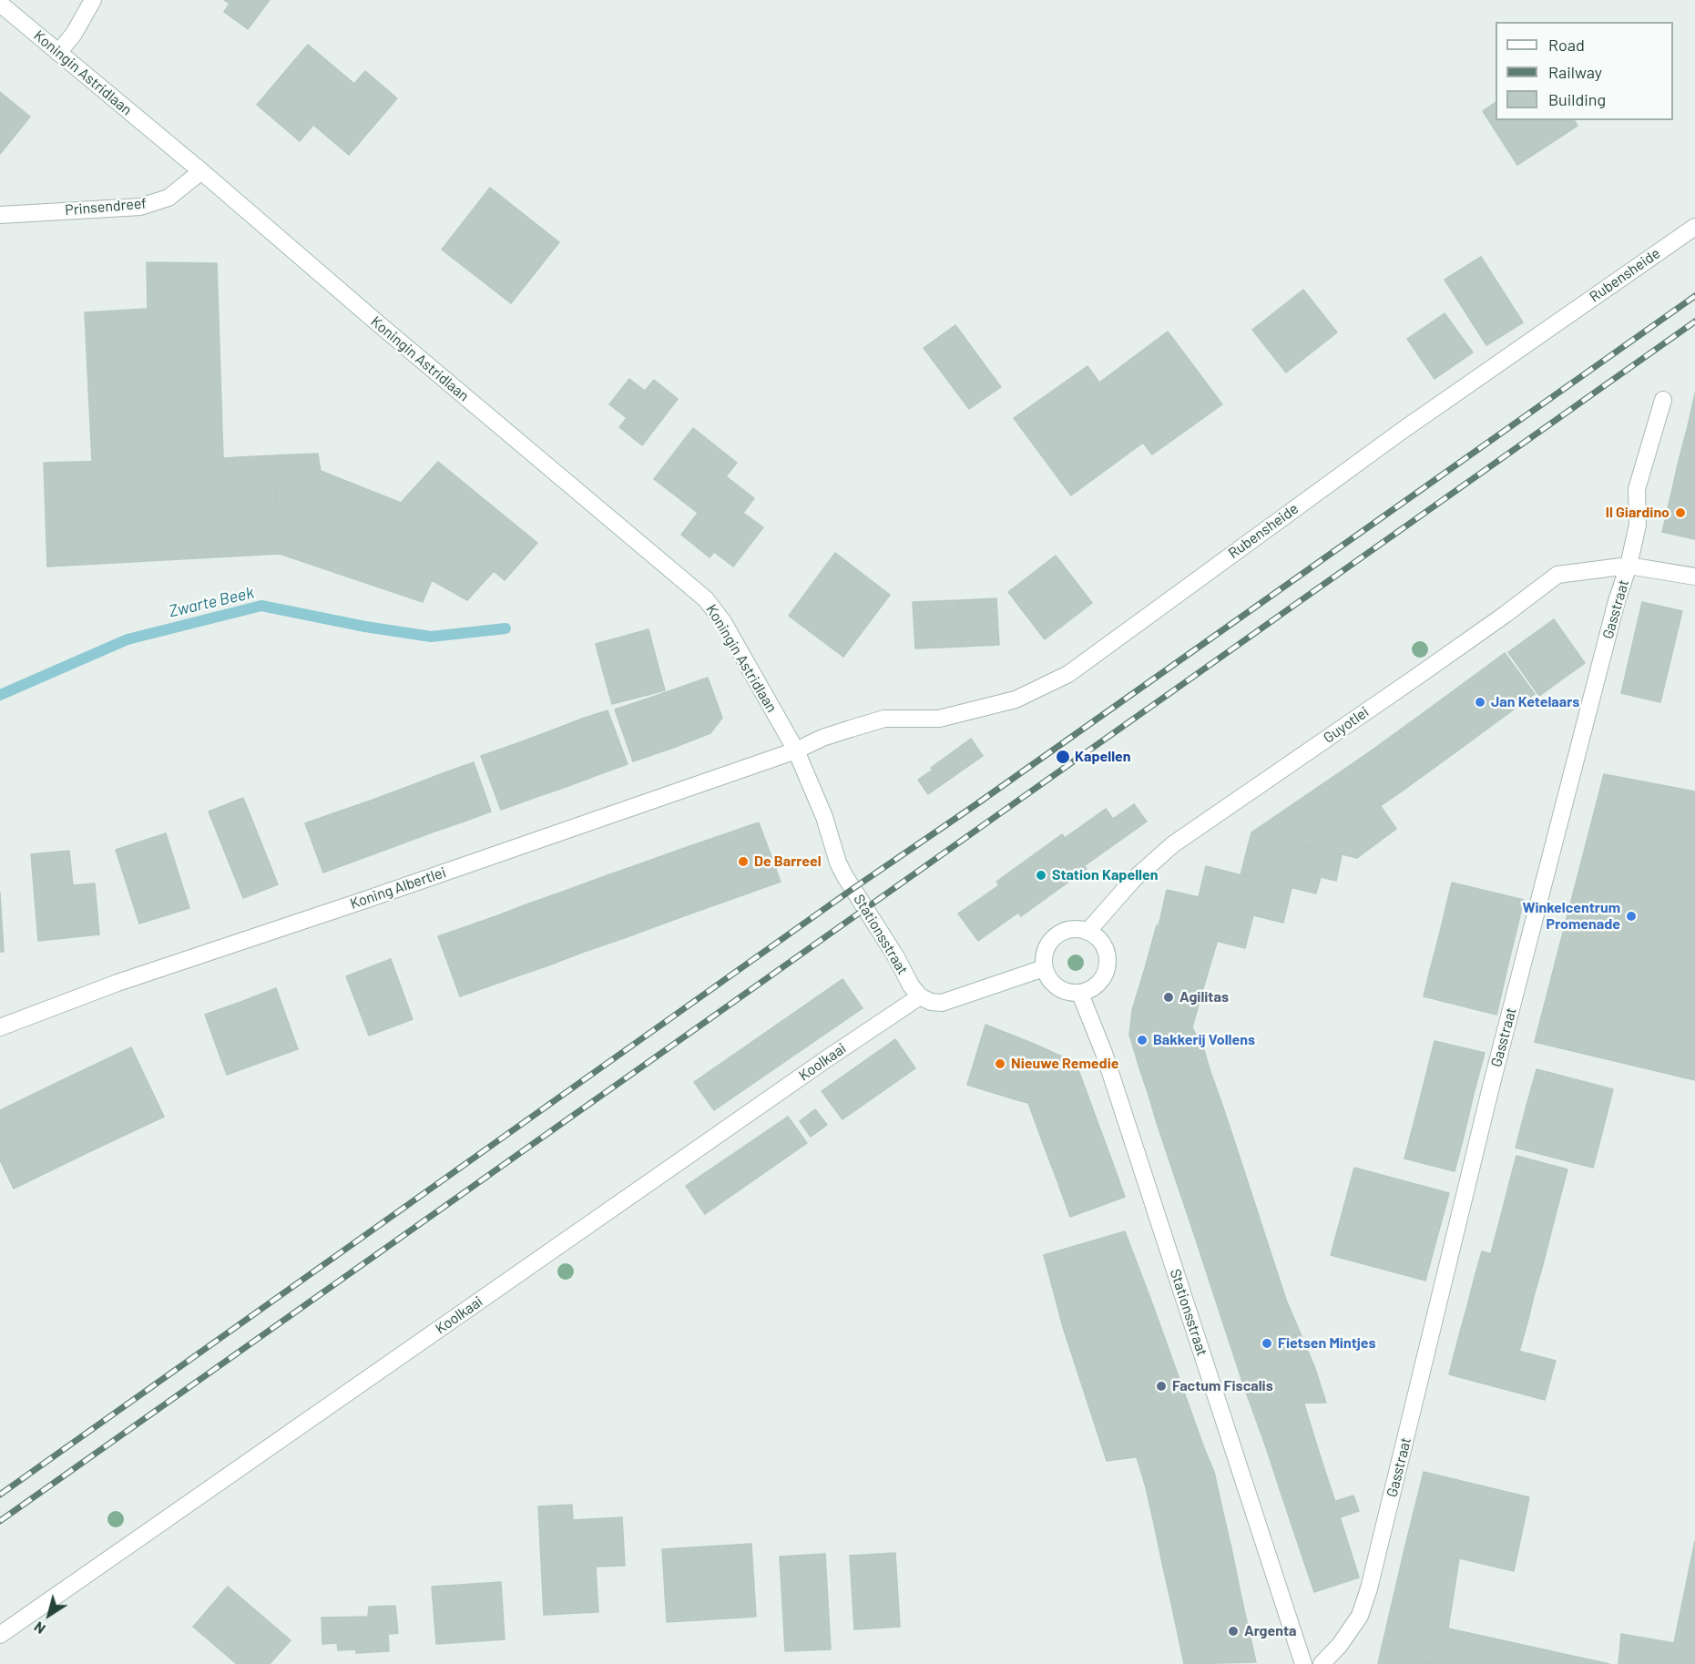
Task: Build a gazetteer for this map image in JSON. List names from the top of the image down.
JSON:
{
  "streets": {
    "street": [
      "Koningin Astridlaan",
      "Prinsendreef",
      "Rubensheide",
      "Gasstraat",
      "Guyotlei",
      "Koning Albertlei",
      "Stationsstraat",
      "Koolkaai"
    ]
  },
  "crossings": [
    ["Koningin Astridlaan", "Prinsendreef"],
    ["Koningin Astridlaan", "Rubensheide"],
    ["Koningin Astridlaan", "Koning Albertlei"],
    ["Koningin Astridlaan", "Stationsstraat"],
    ["Rubensheide", "Koning Albertlei"],
    ["Rubensheide", "Stationsstraat"],
    ["Gasstraat", "Guyotlei"],
    ["Guyotlei", "Stationsstraat"],
    ["Koning Albertlei", "Stationsstraat"],
    ["Stationsstraat", "Koolkaai"]
  ],
  "water": ["Zwarte Beek"],
  "places": [
    "Il Giardino",
    "Jan Ketelaars",
    "Kapellen",
    "De Barreel",
    "Station Kapellen",
    "Winkelcentrum Promenade",
    "Agilitas",
    "Bakkerij Vollens",
    "Nieuwe Remedie",
    "Fietsen Mintjes",
    "Factum Fiscalis",
    "Argenta"
  ],
  "legend": ["Road", "Railway", "Building"],
  "north": "bottom left"
}
